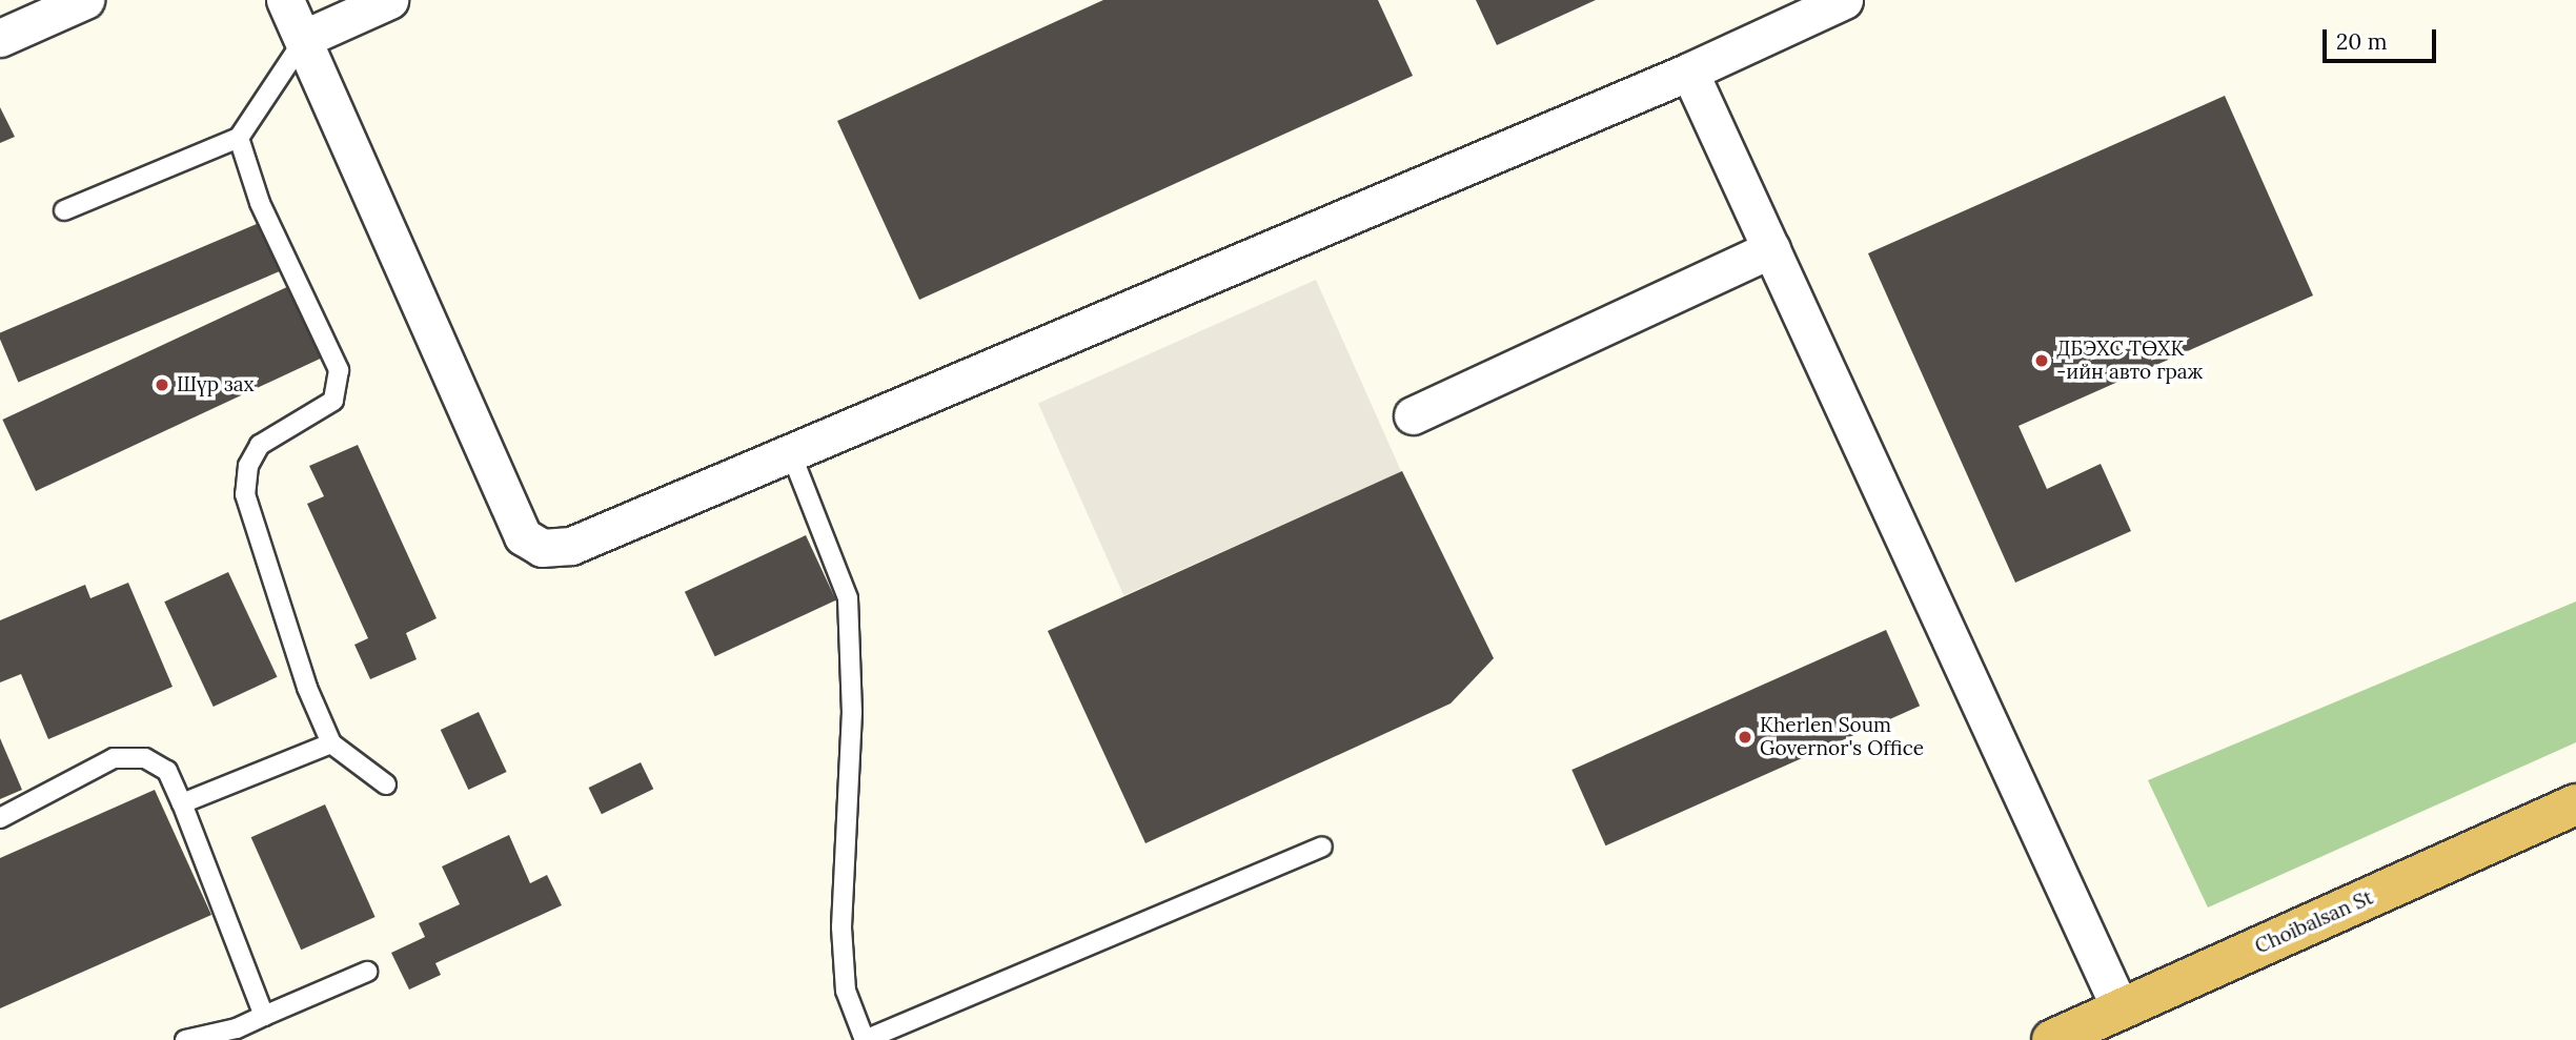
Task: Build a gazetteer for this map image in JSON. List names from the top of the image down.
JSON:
{
  "streets": {
    "highway": ["Choibalsan St"]
  },
  "places": ["ДБЭХС ТӨХК -ийн авто граж", "Шүр зах", "Kherlen Soum Governor's Office"],
  "scale_bar": "20 m"
}
